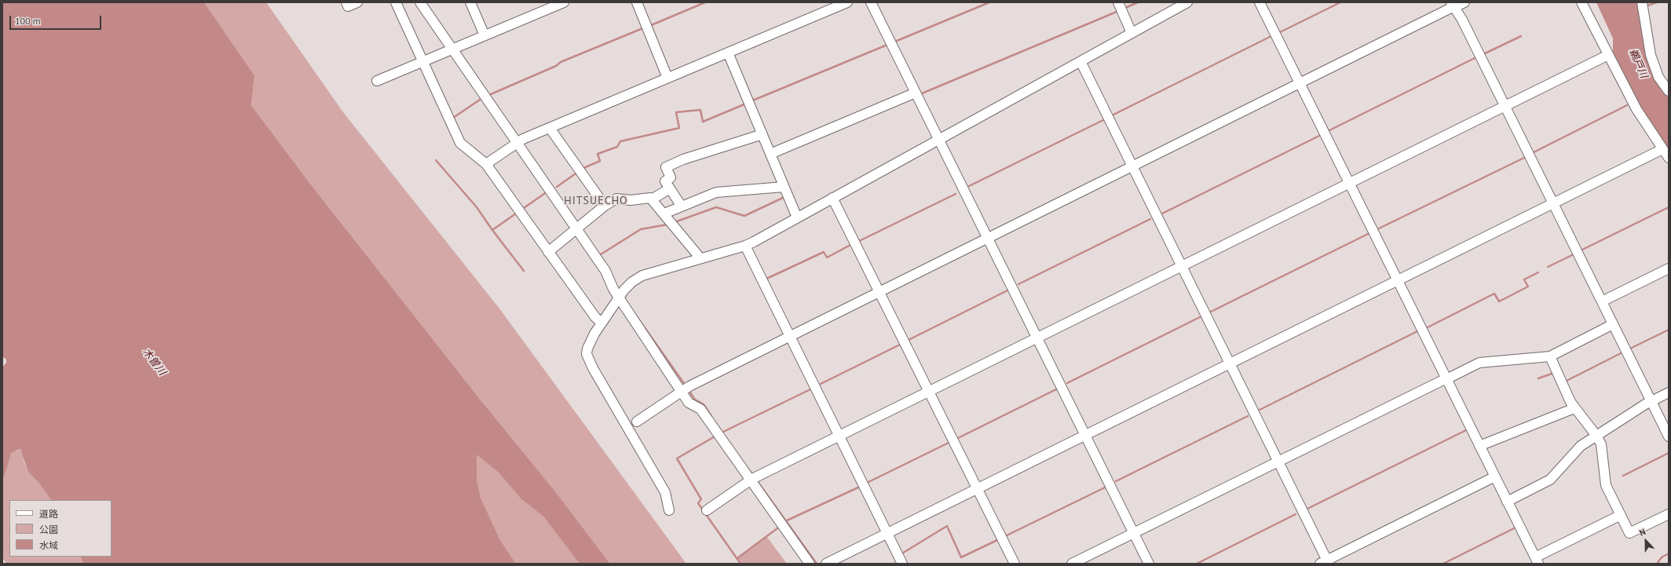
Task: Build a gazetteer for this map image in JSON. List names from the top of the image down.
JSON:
{
  "districts": ["HITSUECHO"],
  "water": ["鵜戸川", "木曽川"],
  "legend": ["道路", "公園", "水域"],
  "scale_bar": "100 m",
  "north": "top"
}
